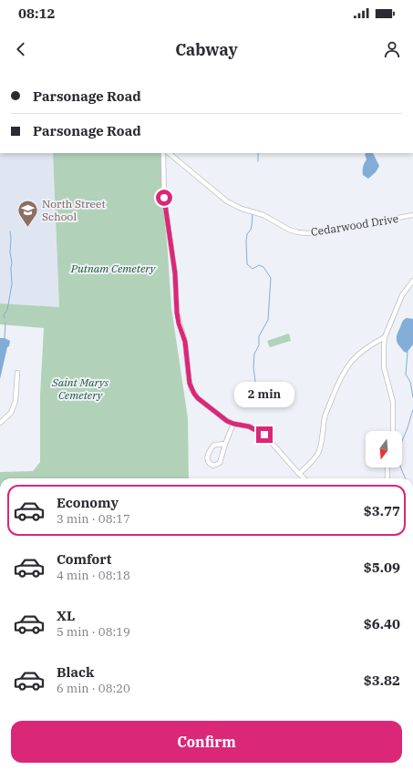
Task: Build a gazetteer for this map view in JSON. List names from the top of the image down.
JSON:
{
  "streets": {
    "street": ["Cedarwood Drive"]
  },
  "parks": ["Putnam Cemetery", "Saint Marys Cemetery"],
  "places": {
    "school or university": ["North Street School"]
  },
  "north": "bottom",
  "page": {
    "status": "08:12",
    "header": "Cabway",
    "banner": ["Parsonage Road", "Parsonage Road"],
    "bubble": "2 min",
    "list": [
      {
        "name": "Economy",
        "note": "3 min · 08:17",
        "value": "$3.77"
      },
      {
        "name": "Comfort",
        "note": "4 min · 08:18",
        "value": "$5.09"
      },
      {
        "name": "XL",
        "note": "5 min · 08:19",
        "value": "$6.40"
      },
      {
        "name": "Black",
        "note": "6 min · 08:20",
        "value": "$3.82"
      }
    ],
    "buttons": "Confirm"
  }
}
